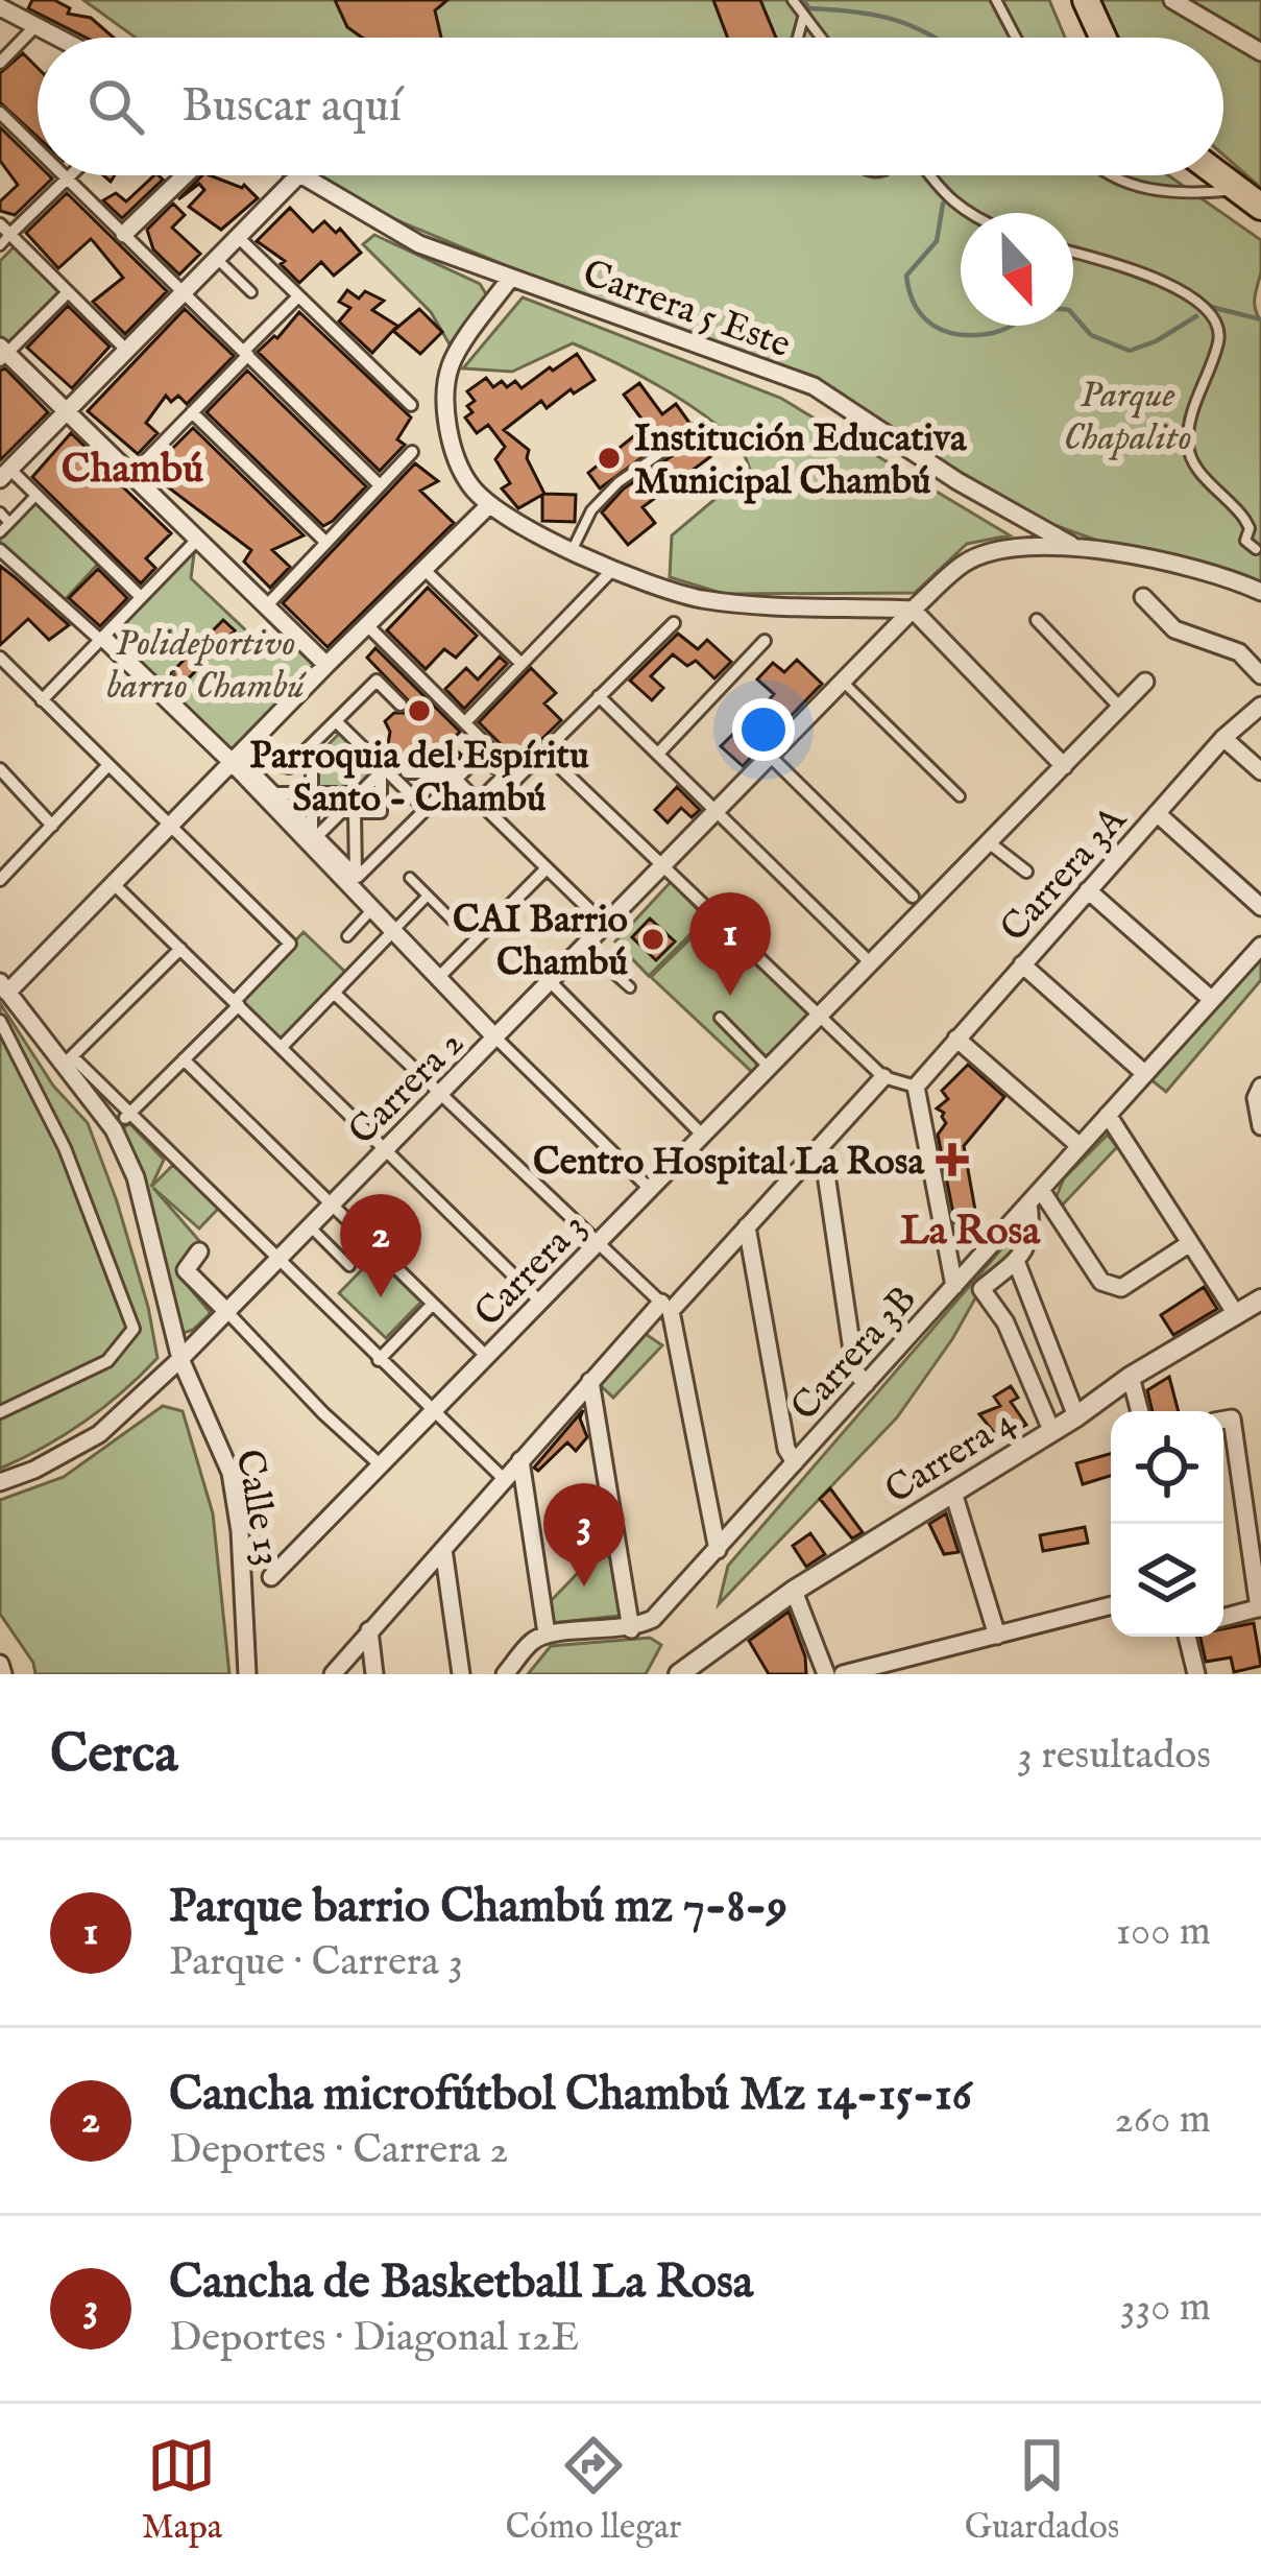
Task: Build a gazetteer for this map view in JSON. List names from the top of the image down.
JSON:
{
  "streets": {
    "street": [
      "Carrera 5 Este",
      "Carrera 3A",
      "Carrera 2",
      "Carrera 3",
      "Carrera 3B",
      "Carrera 4",
      "Calle 13"
    ]
  },
  "crossings": [
    ["Carrera 5 Este", "Carrera 2"],
    ["Carrera 2", "Calle 13"]
  ],
  "districts": ["Chambú", "La Rosa"],
  "parks": ["Parque Chapalito", "Polideportivo barrio Chambú"],
  "places": {
    "other": ["Institución Educativa Municipal Chambú", "Parroquia del Espíritu Santo - Chambú", "CAI Barrio Chambú"],
    "health": ["Centro Hospital La Rosa"]
  },
  "north": "bottom",
  "page": {
    "search": "Buscar aquí",
    "pins": ["1", "2", "3"],
    "heading": ["Cerca", "3 resultados"],
    "list": [
      {
        "mark": "1",
        "name": "Parque barrio Chambú mz 7-8-9",
        "note": "Parque · Carrera 3",
        "value": "100 m"
      },
      {
        "mark": "2",
        "name": "Cancha microfútbol Chambú Mz 14-15-16",
        "note": "Deportes · Carrera 2",
        "value": "260 m"
      },
      {
        "mark": "3",
        "name": "Cancha de Basketball La Rosa",
        "note": "Deportes · Diagonal 12E",
        "value": "330 m"
      }
    ],
    "nav": ["Mapa", "Cómo llegar", "Guardados"]
  }
}
